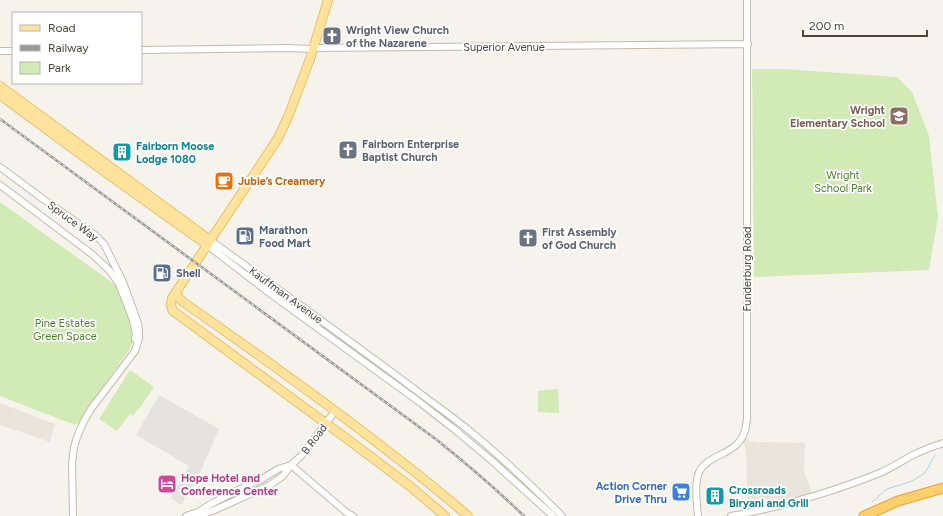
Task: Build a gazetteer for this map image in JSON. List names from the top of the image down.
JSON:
{
  "streets": {
    "main road": ["Kauffman Avenue"],
    "street": [
      "Superior Avenue",
      "Spruce Way",
      "Funderburg Road",
      "B Road"
    ]
  },
  "crossings": [
    ["Superior Avenue", "Funderburg Road"]
  ],
  "parks": ["Wright School Park", "Pine Estates Green Space"],
  "places": {
    "church": ["Wright View Church of the Nazarene", "Fairborn Enterprise Baptist Church", "First Assembly of God Church"],
    "school or university": ["Wright Elementary School"],
    "building": ["Fairborn Moose Lodge 1080", "Crossroads Biryani and Grill"],
    "cafe": ["Jubie’s Creamery"],
    "fuel station": ["Marathon Food Mart", "Shell"],
    "hotel": ["Hope Hotel and Conference Center"],
    "supermarket": ["Action Corner Drive Thru"]
  },
  "legend": ["Road", "Railway", "Park"],
  "scale_bar": "200 m"
}
